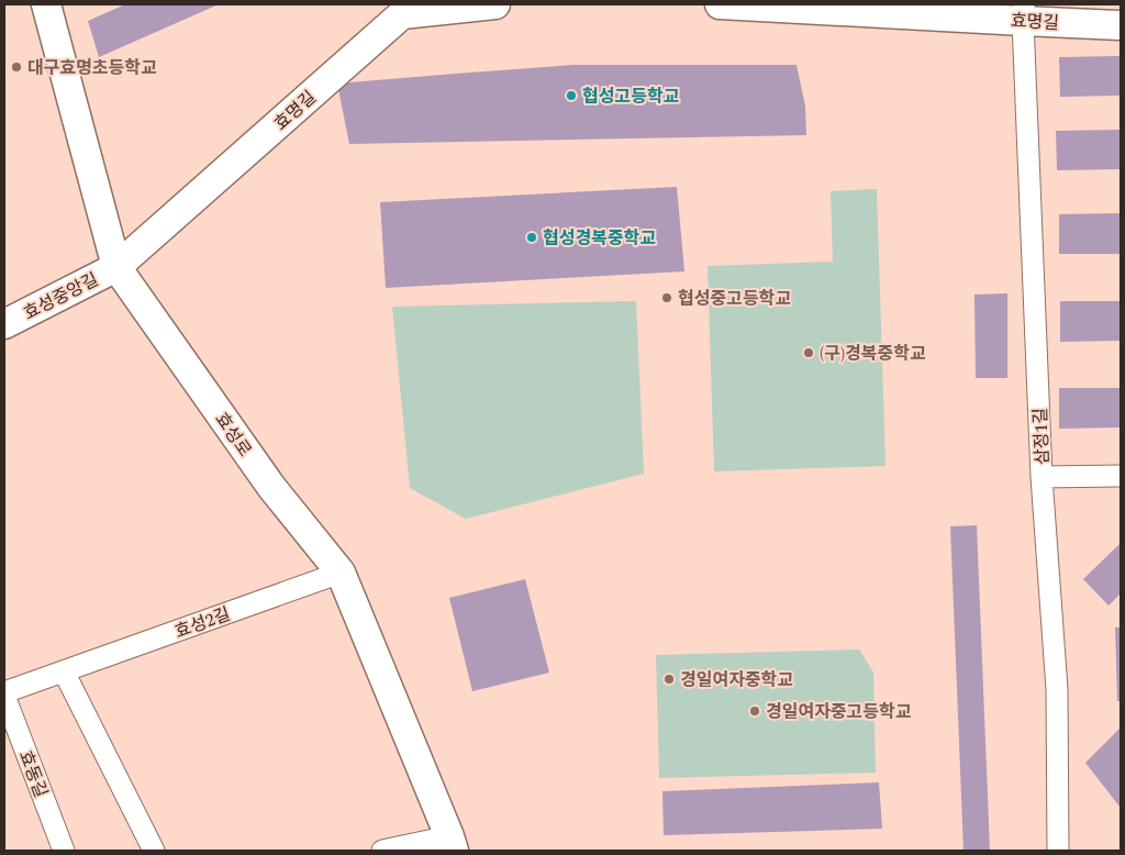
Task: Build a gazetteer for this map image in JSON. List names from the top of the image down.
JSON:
{
  "streets": {
    "street": [
      "효명길",
      "효성중앙길",
      "효성로",
      "삼정1길",
      "효성2길",
      "효동길"
    ]
  },
  "crossings": [
    ["효명길", "효성중앙길"],
    ["효명길", "효성로"],
    ["효명길", "삼정1길"],
    ["효성중앙길", "효성로"],
    ["효성로", "효성2길"],
    ["효성2길", "효동길"]
  ],
  "places": [
    "대구효명초등학교",
    "협성고등학교",
    "협성경복중학교",
    "협성중고등학교",
    "(구)경복중학교",
    "경일여자중학교",
    "경일여자중고등학교"
  ]
}
